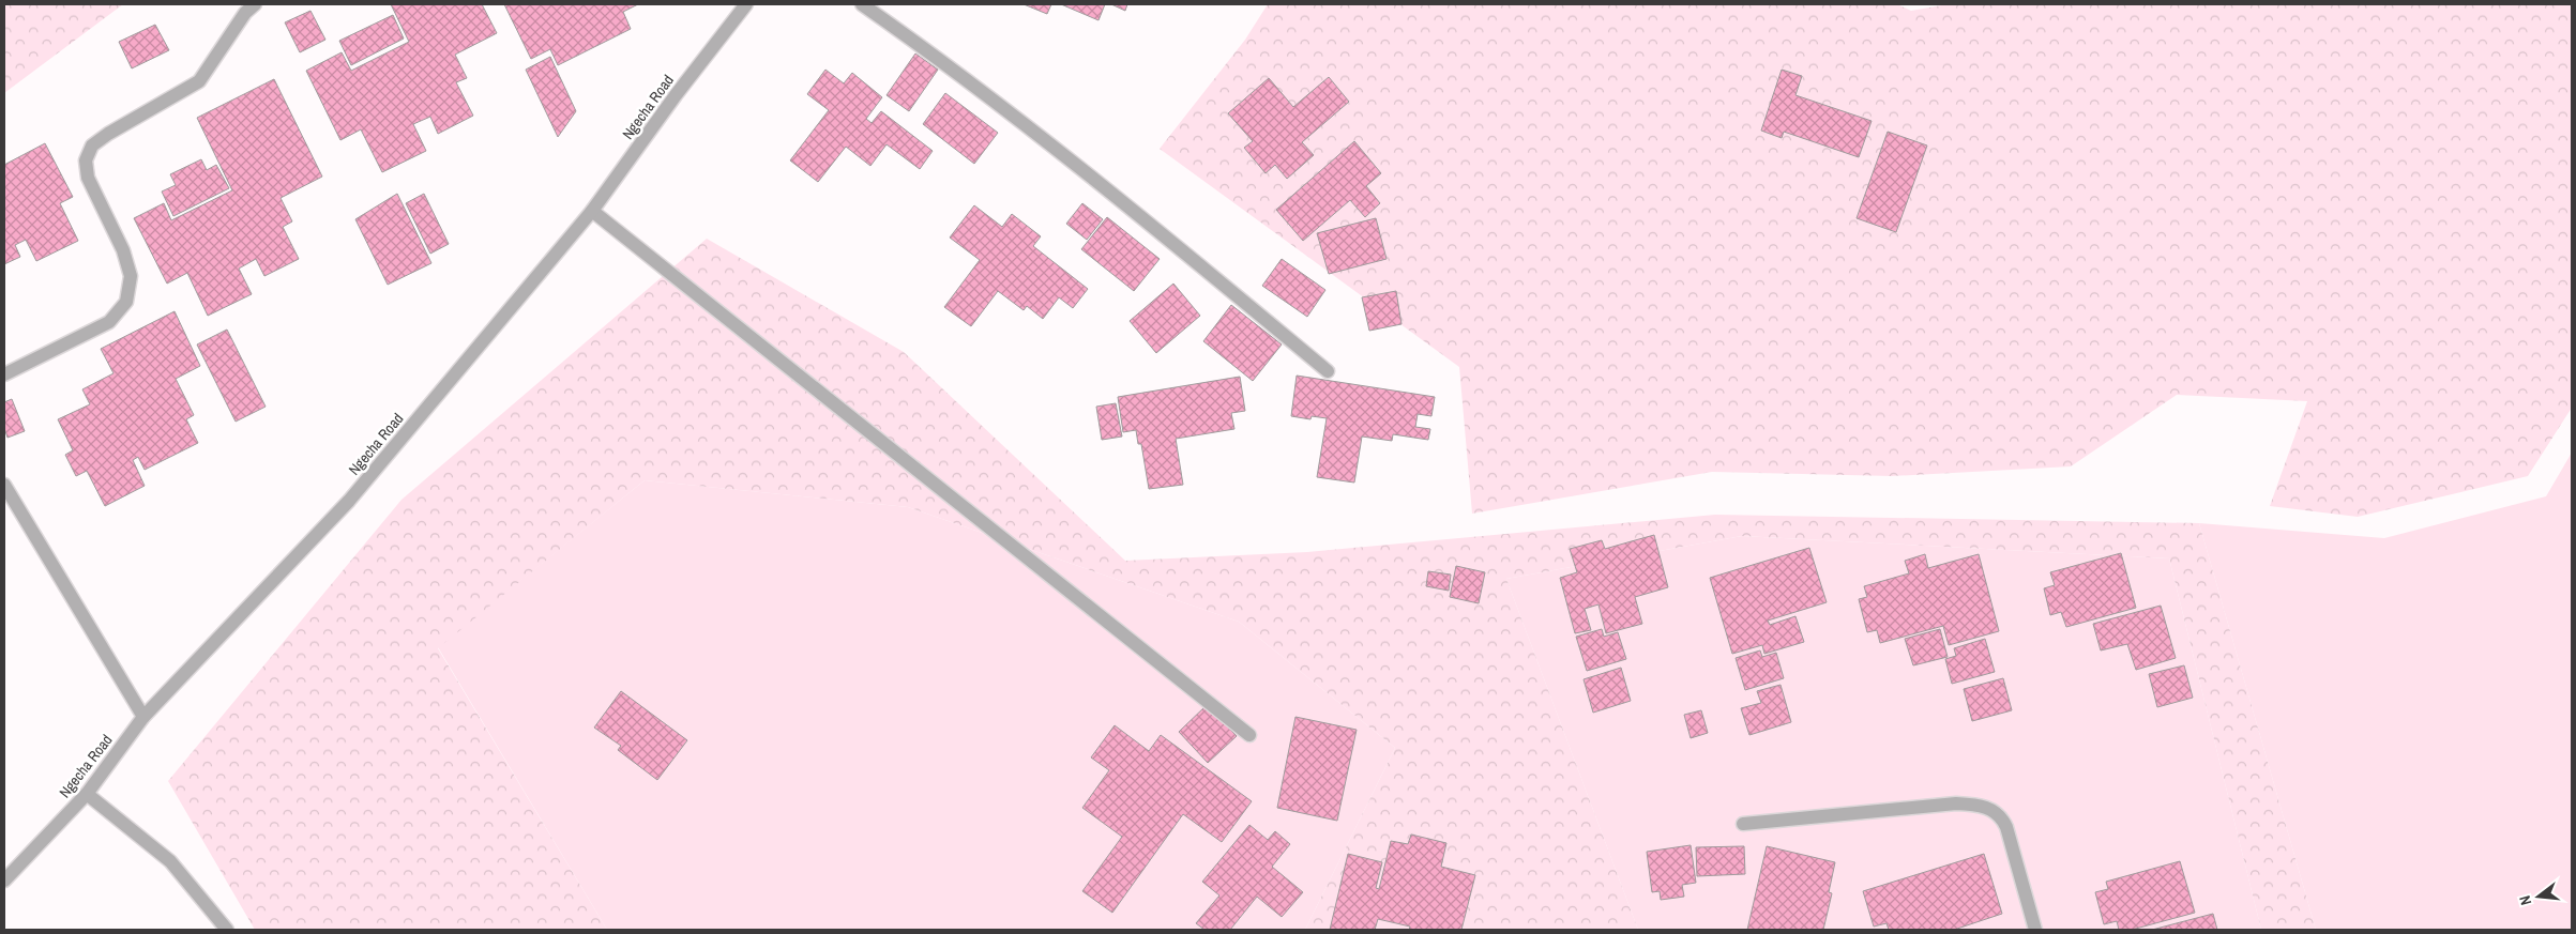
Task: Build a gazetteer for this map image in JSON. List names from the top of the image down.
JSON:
{
  "streets": {
    "street": ["Ngecha Road"]
  },
  "north": "left"
}
